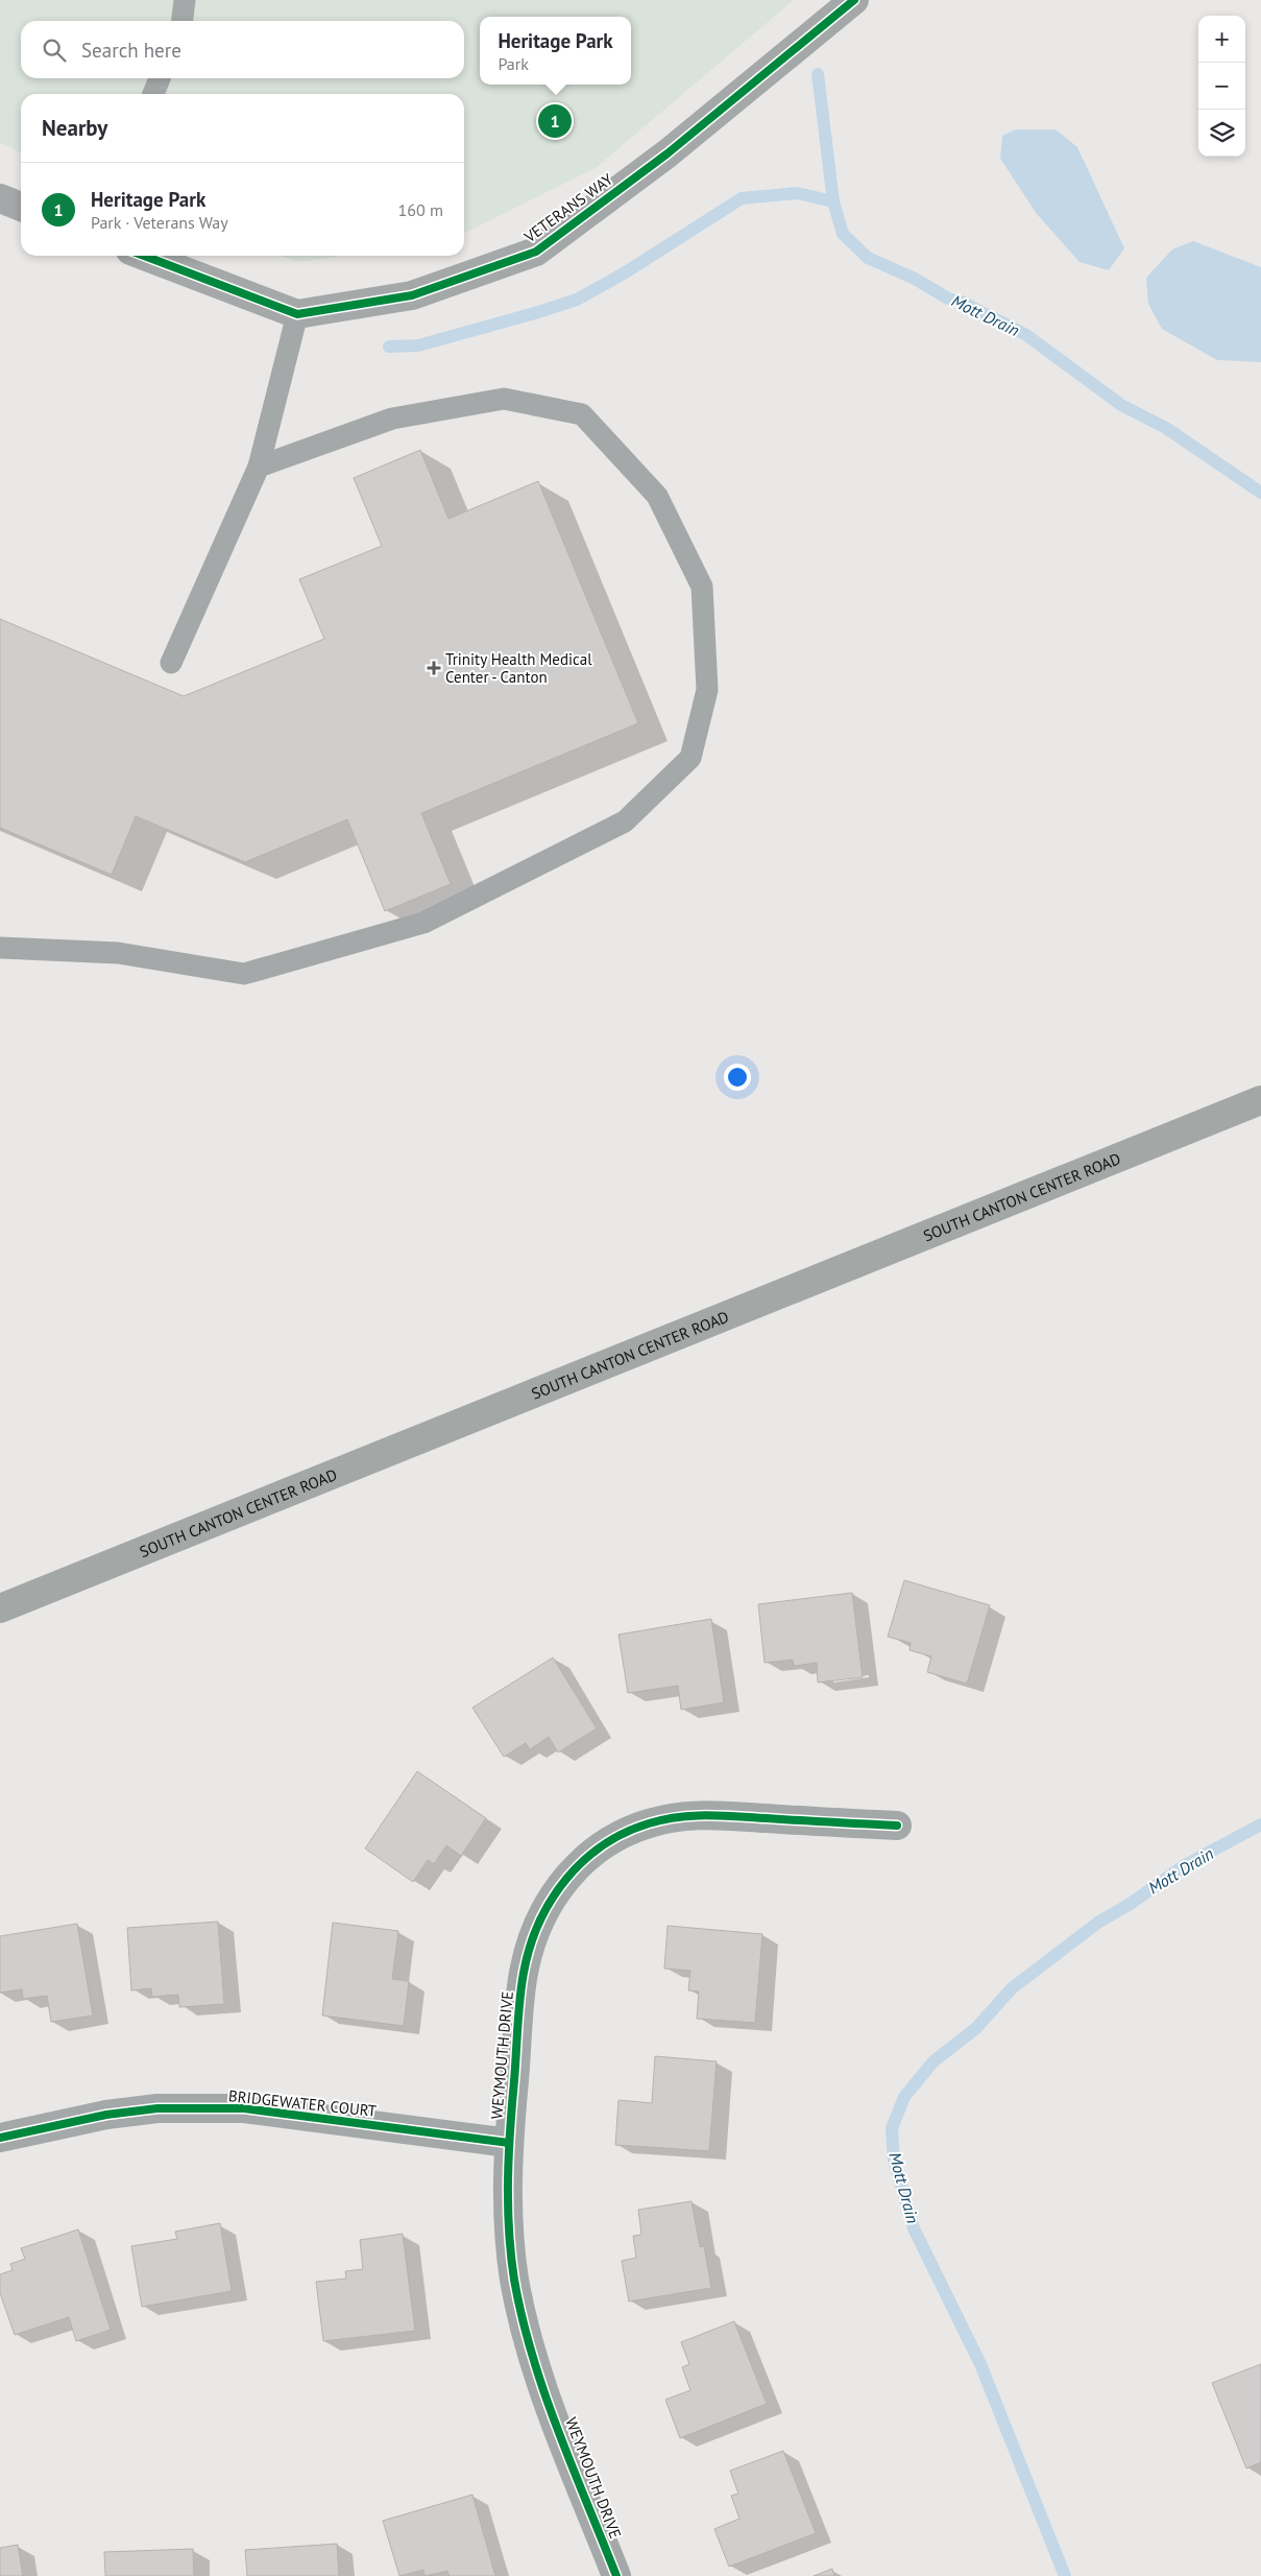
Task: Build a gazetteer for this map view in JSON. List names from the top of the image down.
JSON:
{
  "streets": {
    "main road": ["SOUTH CANTON CENTER ROAD"],
    "street": ["VETERANS WAY", "WEYMOUTH DRIVE", "BRIDGEWATER COURT"]
  },
  "crossings": [
    ["WEYMOUTH DRIVE", "BRIDGEWATER COURT"]
  ],
  "water": ["Mott Drain"],
  "places": {
    "health": ["Trinity Health Medical Center - Canton"]
  },
  "page": {
    "map_buttons": ["+", "−"],
    "popup": ["Heritage Park", "Park"],
    "search": "Search here",
    "heading": "Nearby",
    "pins": "1",
    "list": [
      {
        "mark": "1",
        "name": "Heritage Park",
        "note": "Park · Veterans Way",
        "value": "160 m"
      }
    ]
  }
}
